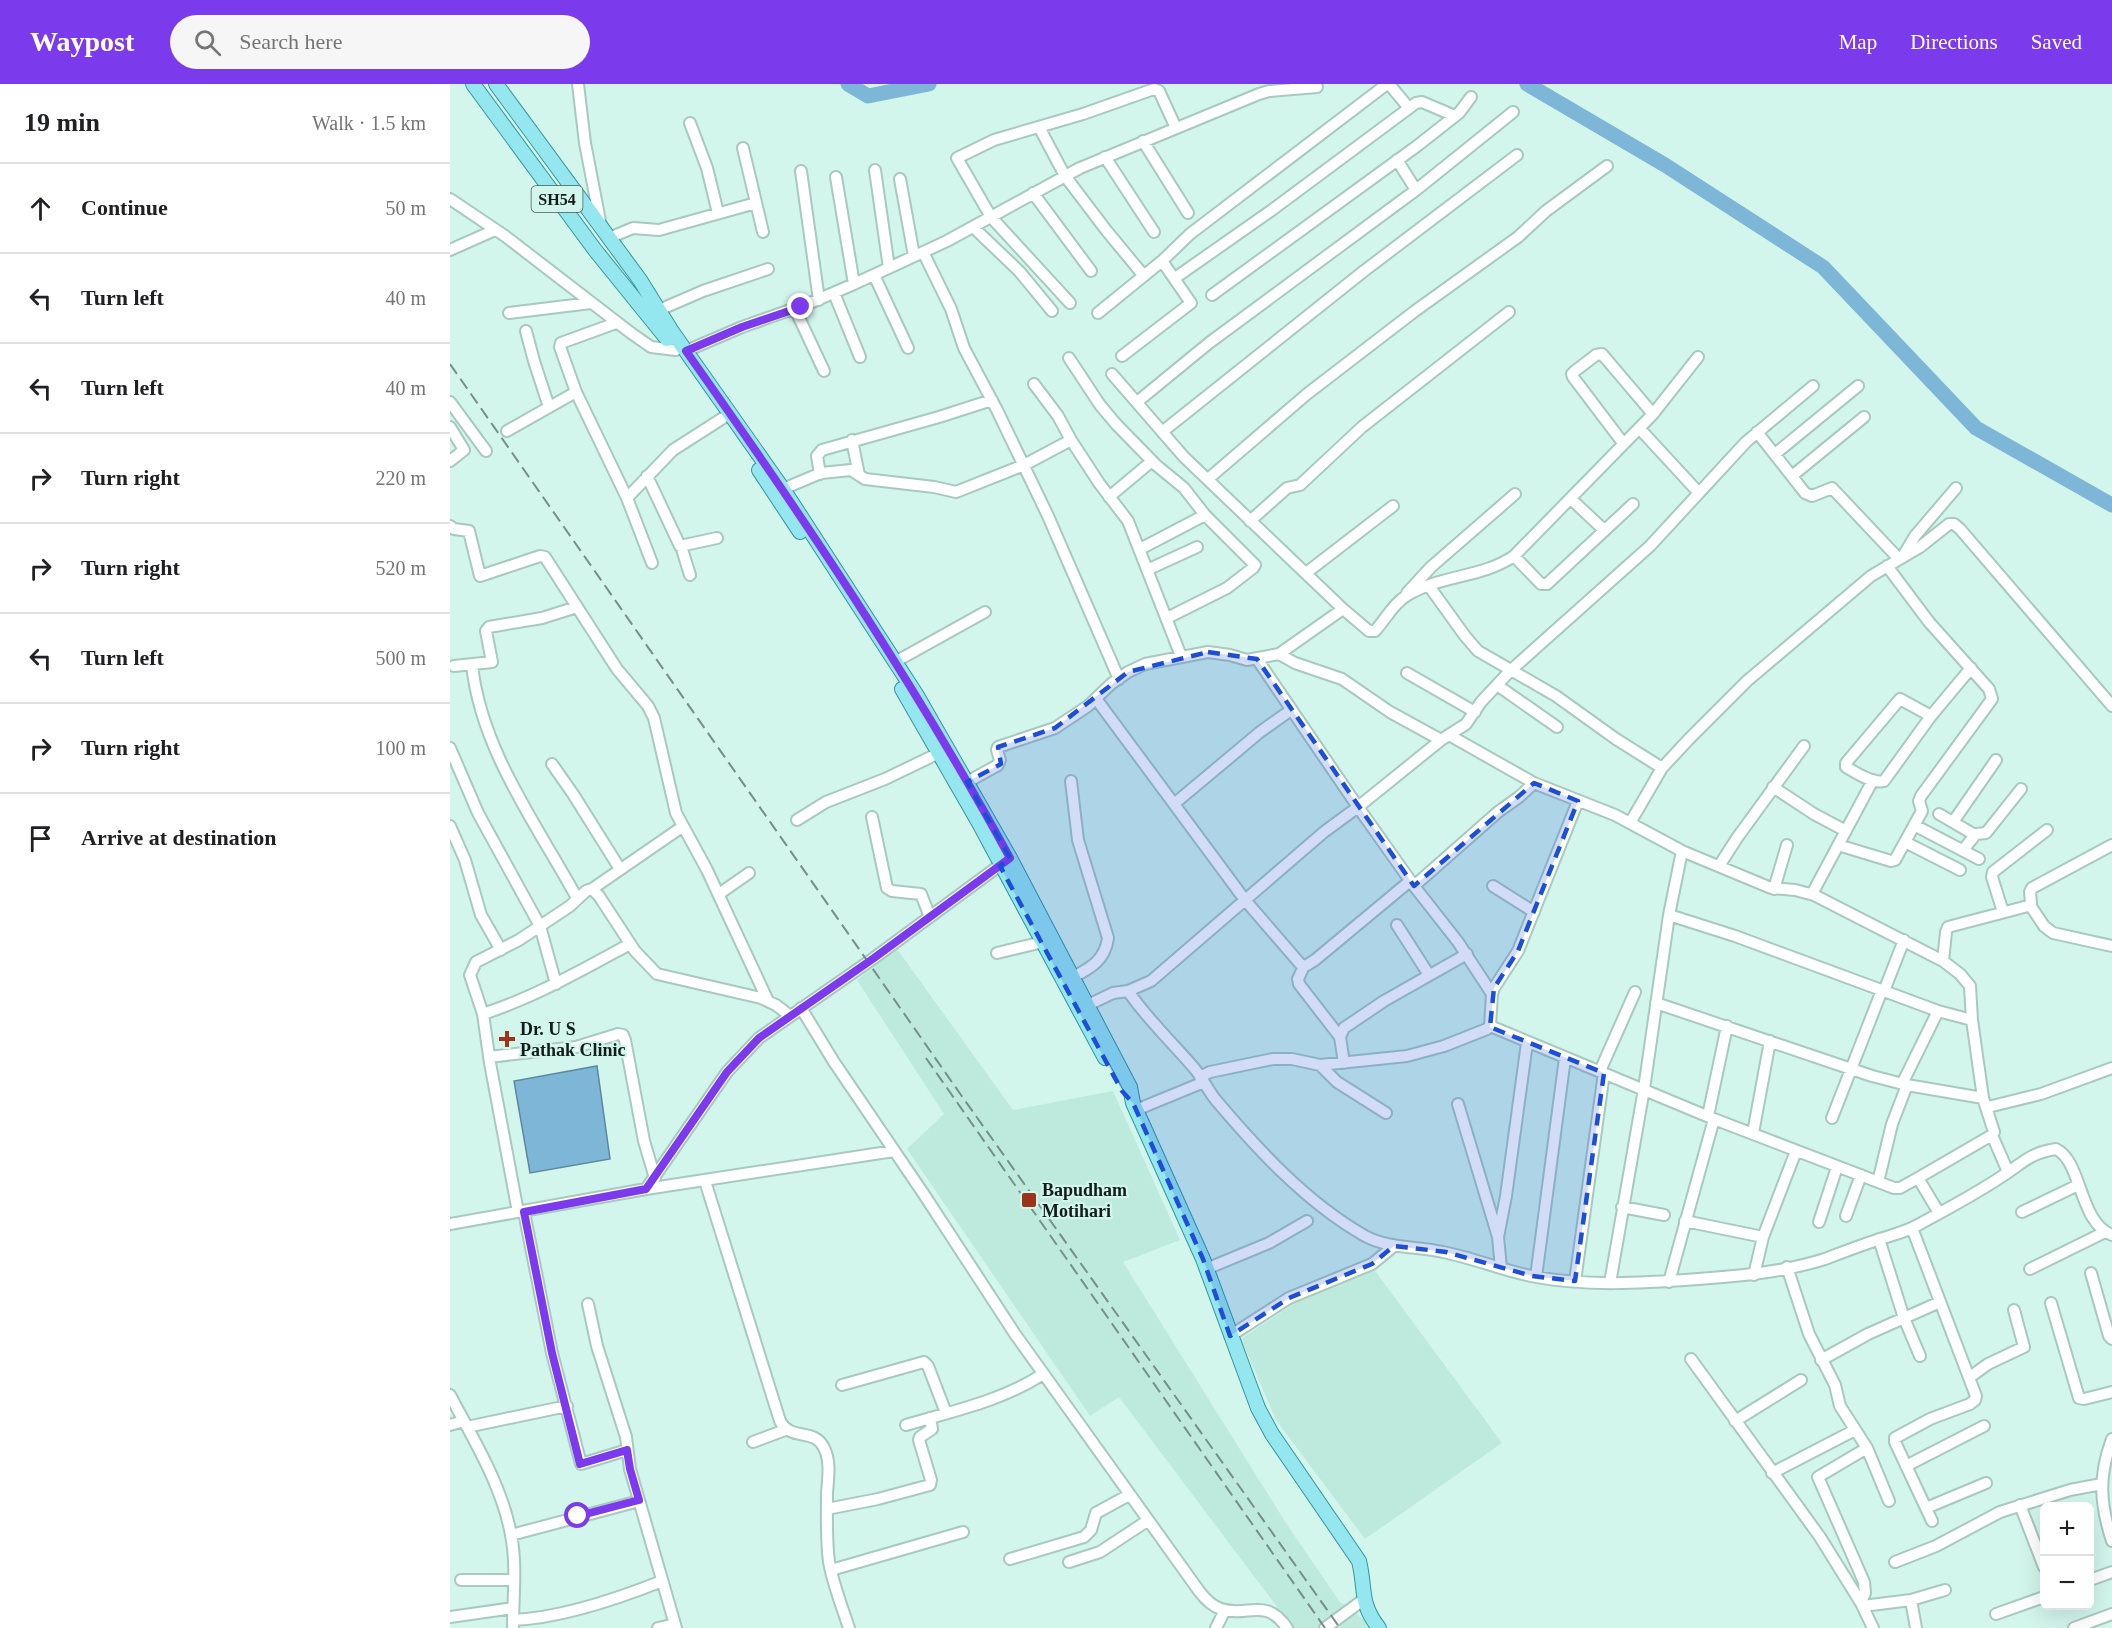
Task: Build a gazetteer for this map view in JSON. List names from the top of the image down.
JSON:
{
  "streets": {
    "main road": ["SH54"]
  },
  "places": {
    "health": ["Dr. U S Pathak Clinic"],
    "transit": ["Bapudham Motihari"]
  },
  "page": {
    "header": "Waypost",
    "search": "Search here",
    "nav": ["Map", "Directions", "Saved"],
    "heading": ["19 min", "Walk · 1.5 km"],
    "list": [
      ["Continue", "50 m"],
      ["Turn left", "40 m"],
      ["Turn left", "40 m"],
      ["Turn right", "220 m"],
      ["Turn right", "520 m"],
      ["Turn left", "500 m"],
      ["Turn right", "100 m"],
      "Arrive at destination"
    ],
    "map_buttons": ["+", "−"]
  }
}
